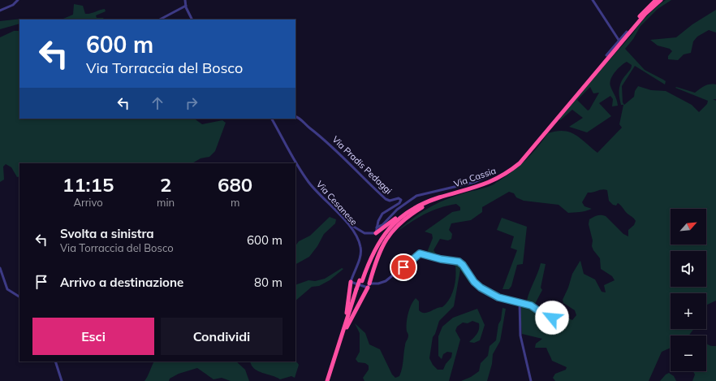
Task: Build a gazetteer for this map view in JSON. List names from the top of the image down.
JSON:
{
  "streets": {
    "highway": ["Via Cassia"],
    "street": ["Via Pradis Pedaggi", "Via Cesanese"]
  },
  "north": "top right",
  "page": {
    "turn": ["600 m", "Via Torraccia del Bosco"],
    "eta": [
      "11:15",
      "Arrivo",
      "2",
      "min",
      "680",
      "m"
    ],
    "map_buttons": ["+", "−"],
    "list": [
      {
        "name": "Svolta a sinistra",
        "note": "Via Torraccia del Bosco",
        "value": "600 m"
      },
      {
        "name": "Arrivo a destinazione",
        "value": "80 m"
      }
    ],
    "buttons": ["Esci", "Condividi"]
  }
}
